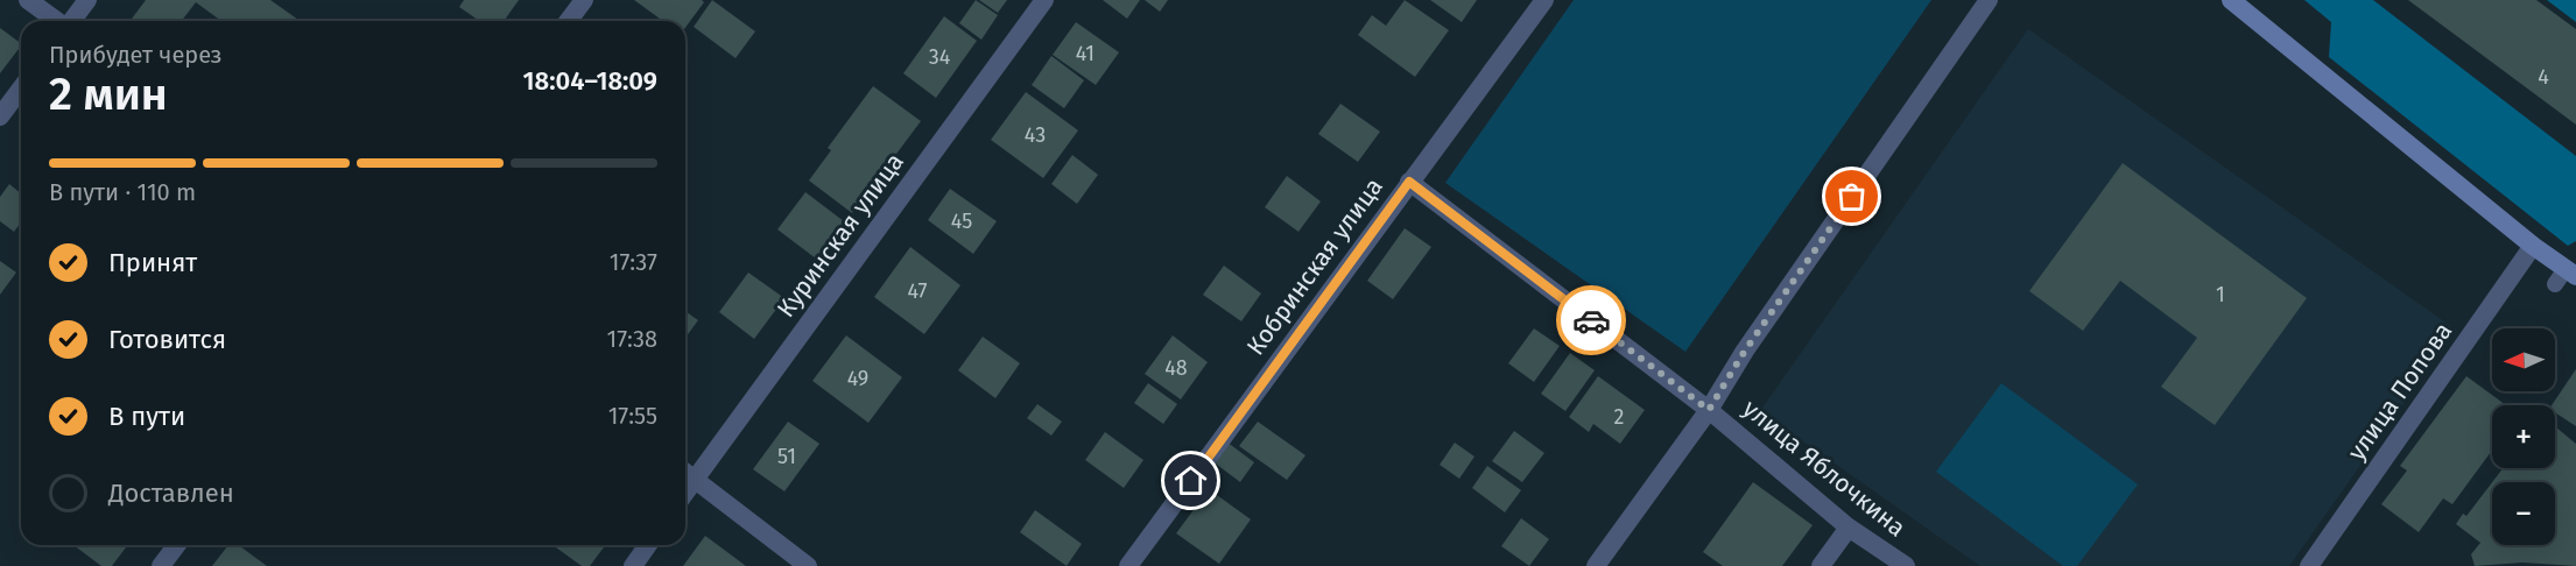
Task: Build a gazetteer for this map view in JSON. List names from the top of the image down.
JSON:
{
  "streets": {
    "street": [
      "Куринская улица",
      "Кобринская улица",
      "улица Попова",
      "улица Яблочкина"
    ]
  },
  "crossings": [
    ["Кобринская улица", "улица Яблочкина"]
  ],
  "house_numbers": [
    "41",
    "34",
    "4",
    "43",
    "45",
    "47",
    "1",
    "48",
    "49",
    "2",
    "51"
  ],
  "north": "left",
  "page": {
    "heading": ["2 мин", "Прибудет через", "18:04–18:09"],
    "bar": "В пути · 110 m",
    "list": [
      ["Принят", "17:37"],
      ["Готовится", "17:38"],
      ["В пути", "17:55"],
      "Доставлен"
    ],
    "map_buttons": ["+", "−"]
  }
}
